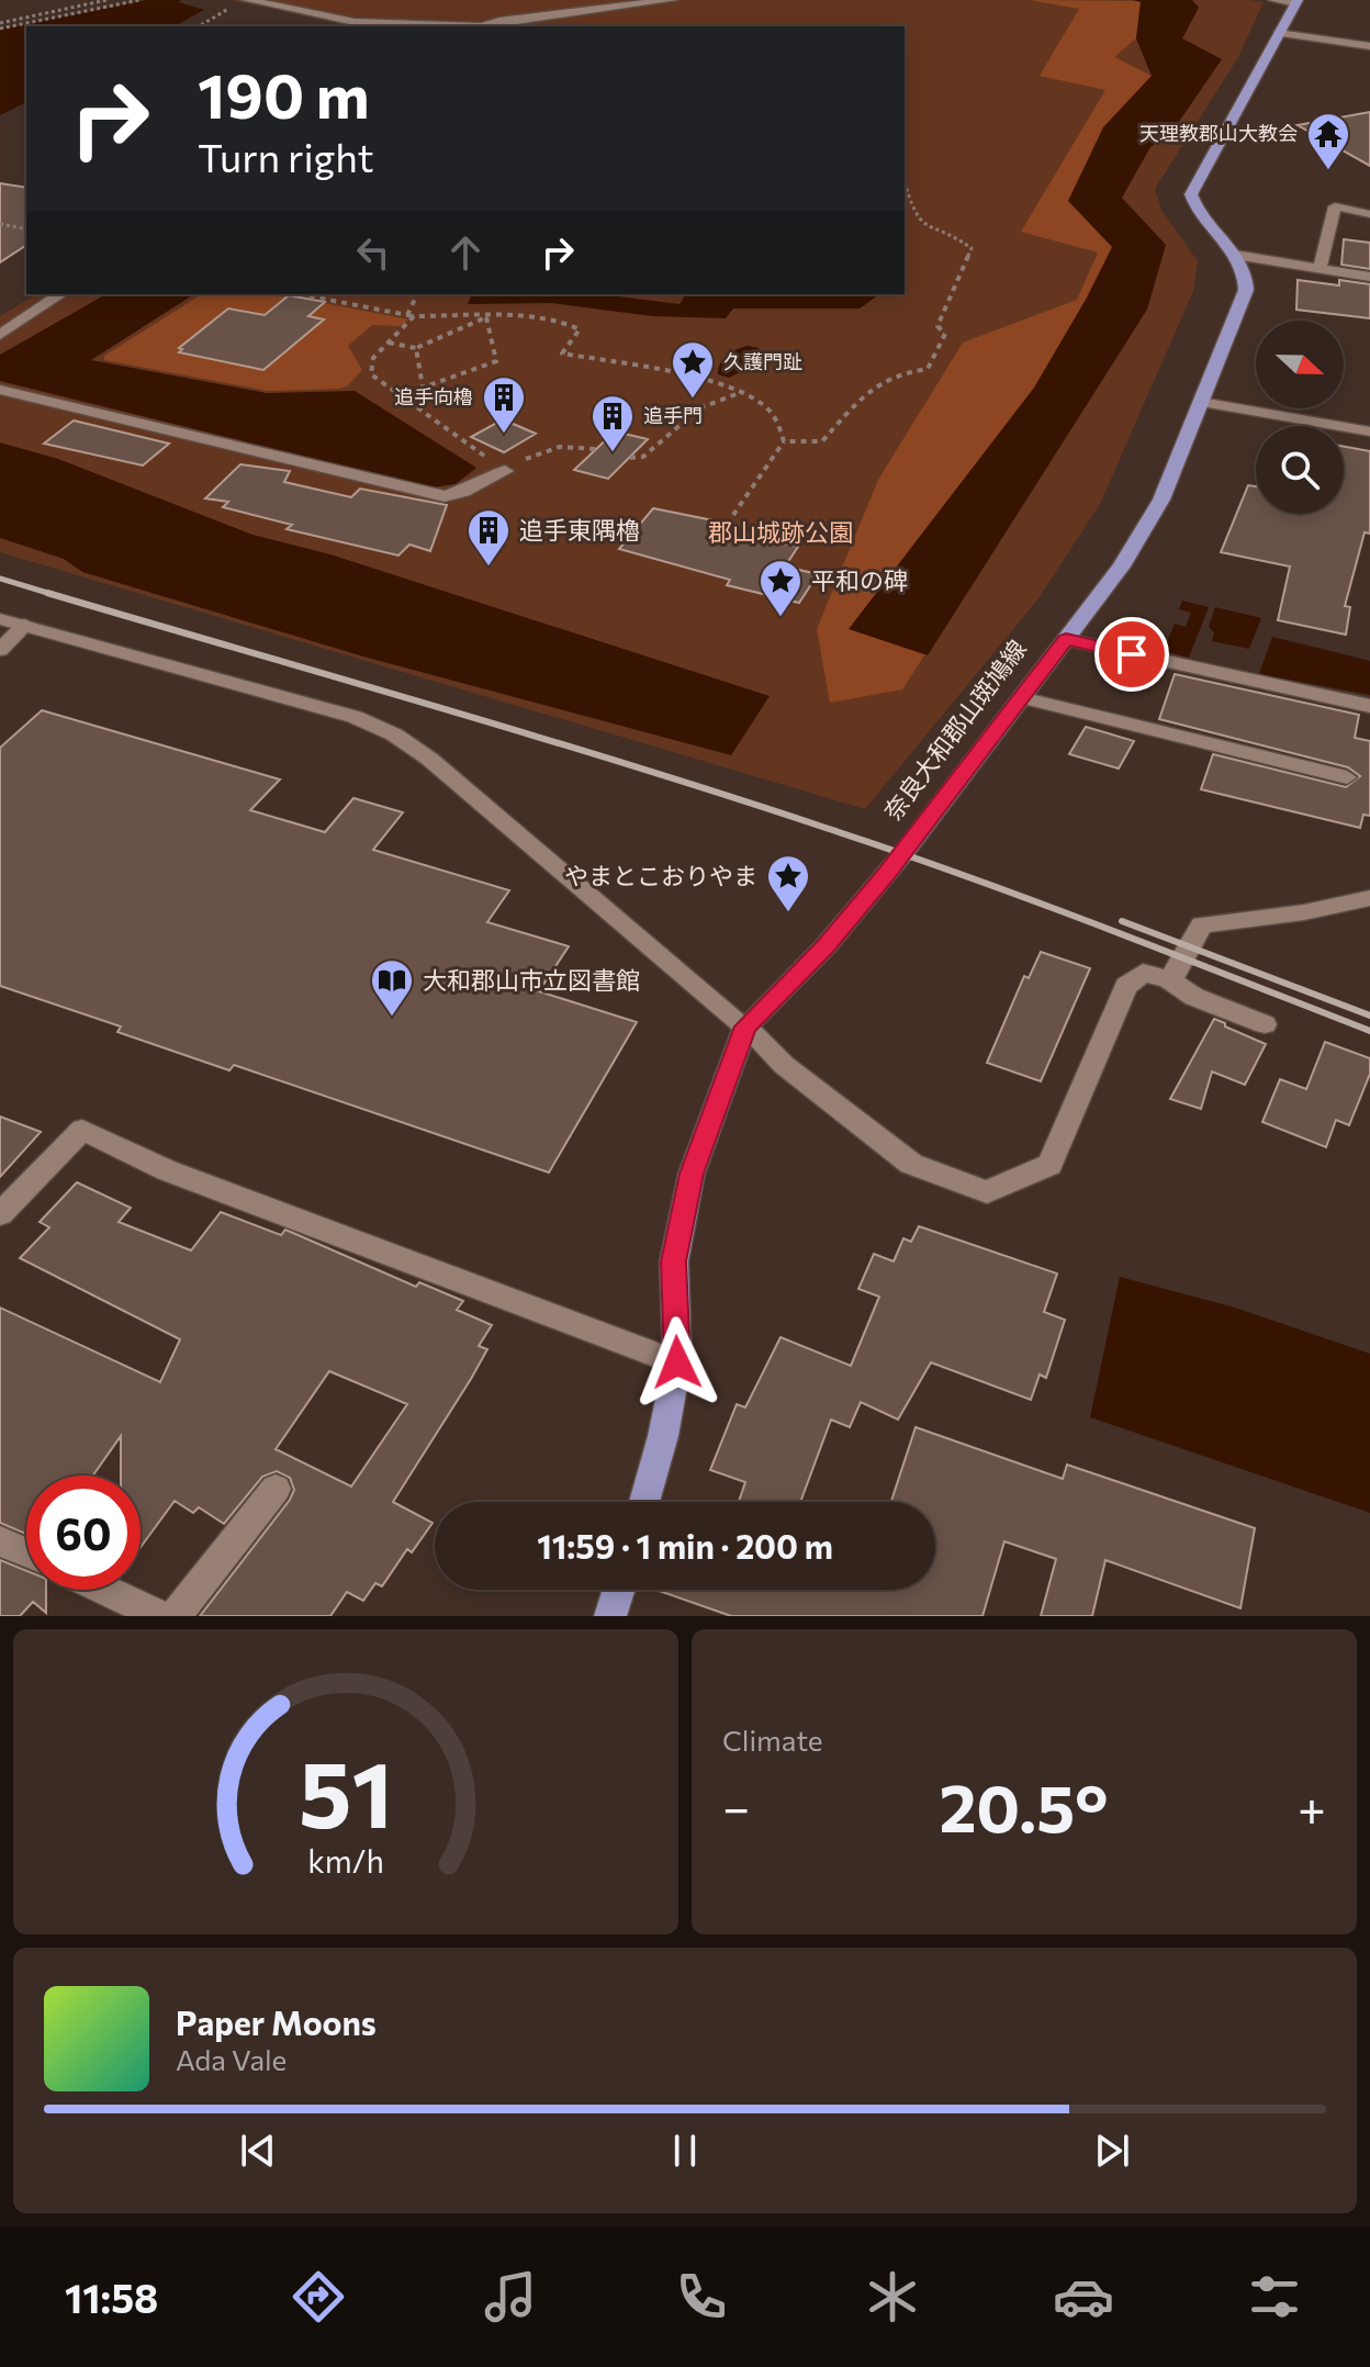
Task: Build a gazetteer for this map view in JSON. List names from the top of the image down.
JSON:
{
  "streets": {
    "main road": ["奈良大和郡山斑鳩線"]
  },
  "parks": ["郡山城跡公園"],
  "places": {
    "temple": ["天理教郡山大教会"],
    "place": ["久護門趾", "平和の碑", "やまとこおりやま"],
    "building": ["追手向櫓", "追手門", "追手東隅櫓"],
    "library": ["大和郡山市立図書館"]
  },
  "north": "right",
  "page": {
    "turn": ["190 m", "Turn right"],
    "limit": "60",
    "trip": "11:59 · 1 min · 200 m",
    "tile": "Climate",
    "heat": ["−", "20.5°", "+"],
    "song": ["Paper Moons", "Ada Vale"],
    "tabs": "11:58",
    "gauge": ["51", "km/h"]
  }
}
